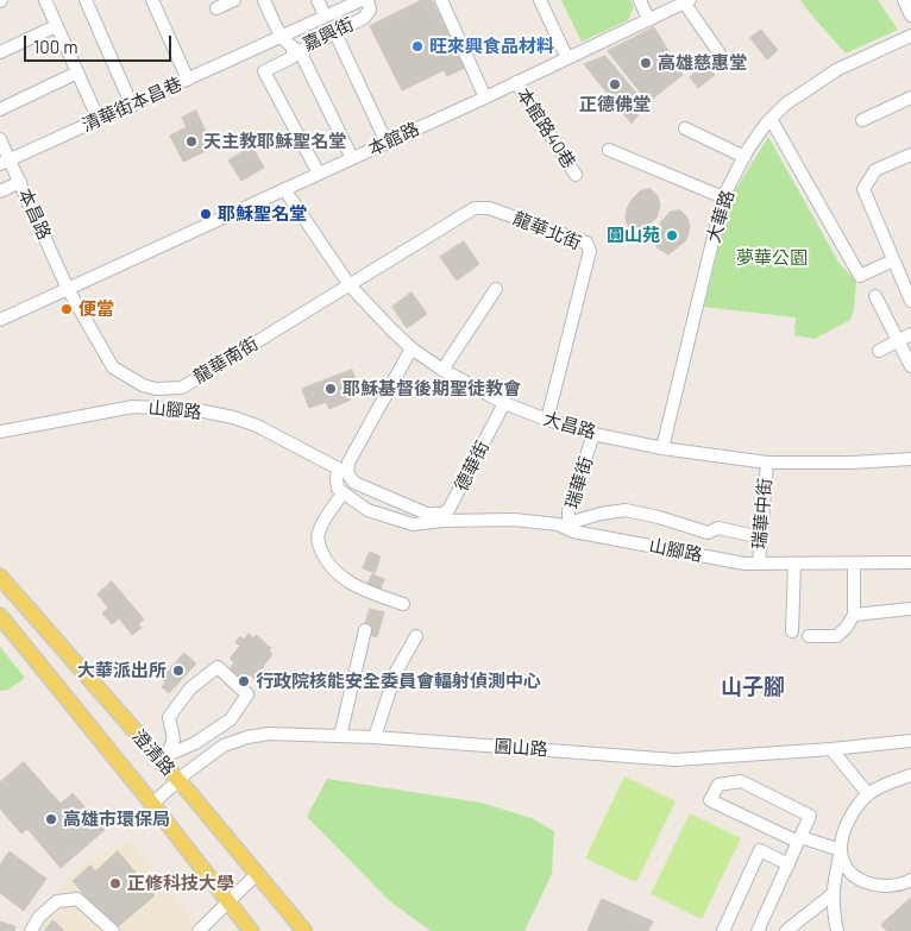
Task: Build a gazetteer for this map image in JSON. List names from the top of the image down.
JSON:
{
  "streets": {
    "main road": ["澄清路"],
    "street": [
      "嘉興街",
      "清華街本昌巷",
      "本館路40巷",
      "本館路",
      "本昌路",
      "大華路",
      "龍華北街",
      "龍華南街",
      "山腳路",
      "大昌路",
      "德華街",
      "瑞華街",
      "瑞華中街",
      "圓山路"
    ]
  },
  "crossings": [
    ["嘉興街", "清華街本昌巷"],
    ["清華街本昌巷", "本昌路"],
    ["本館路40巷", "本館路"],
    ["本館路", "本昌路"],
    ["本館路", "龍華南街"],
    ["本館路", "大昌路"],
    ["本昌路", "龍華南街"],
    ["大華路", "大昌路"],
    ["龍華北街", "龍華南街"],
    ["龍華北街", "大昌路"],
    ["龍華南街", "大昌路"],
    ["山腳路", "德華街"],
    ["山腳路", "瑞華街"],
    ["山腳路", "瑞華中街"],
    ["大昌路", "德華街"],
    ["大昌路", "瑞華街"],
    ["大昌路", "瑞華中街"],
    ["圓山路", "澄清路"]
  ],
  "districts": ["山子腳"],
  "parks": ["夢華公園"],
  "places": [
    "旺來興食品材料",
    "高雄慈惠堂",
    "正德佛堂",
    "天主教耶穌聖名堂",
    "耶穌聖名堂",
    "圓山苑",
    "便當",
    "耶穌基督後期聖徒教會",
    "大華派出所",
    "行政院核能安全委員會輻射偵測中心",
    "高雄市環保局",
    "正修科技大學"
  ],
  "scale_bar": "100 m"
}
